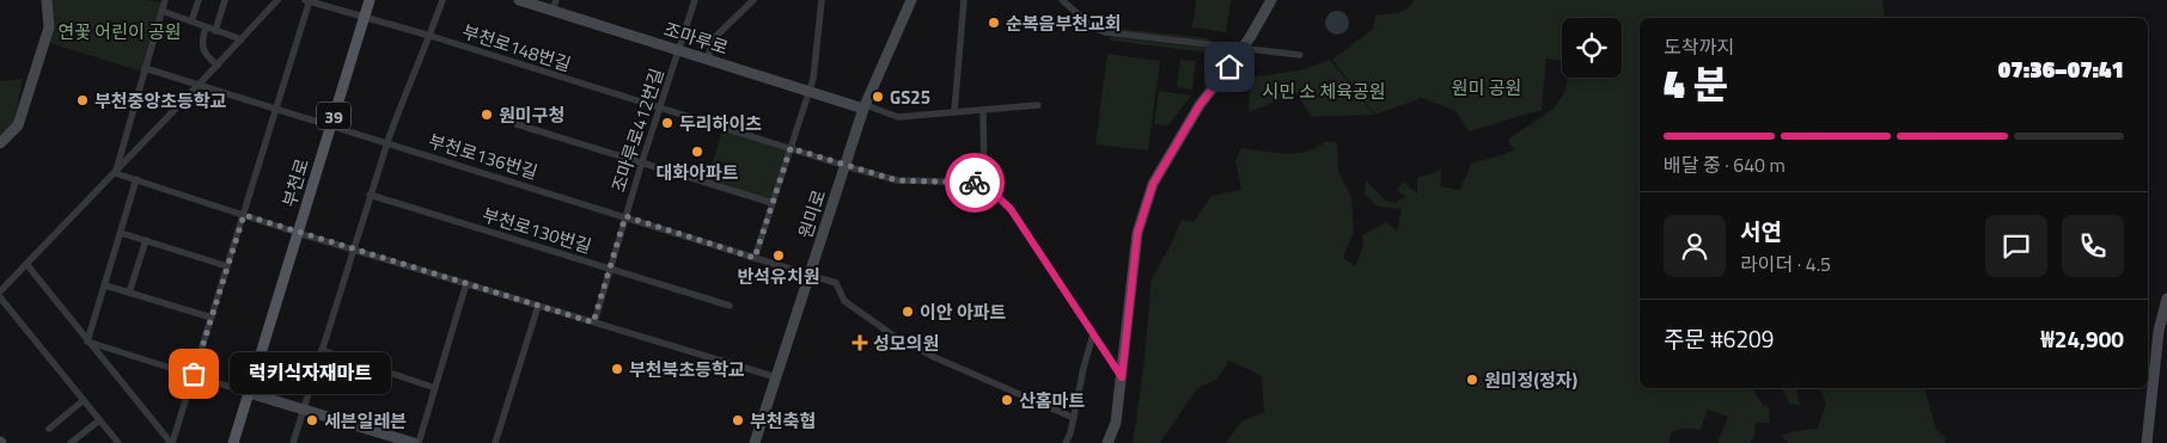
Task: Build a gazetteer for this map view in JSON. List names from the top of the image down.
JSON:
{
  "streets": {
    "main road": ["39", "부천로"],
    "street": [
      "조마루로",
      "부천로148번길",
      "조마루로412번길",
      "부천로136번길",
      "원미로",
      "부천로130번길"
    ]
  },
  "crossings": [
    ["조마루로", "조마루로412번길"],
    ["조마루로", "원미로"],
    ["부천로148번길", "조마루로412번길"],
    ["부천로148번길", "부천로"],
    ["부천로148번길", "원미로"],
    ["조마루로412번길", "부천로136번길"],
    ["조마루로412번길", "부천로130번길"],
    ["부천로136번길", "부천로"],
    ["부천로136번길", "원미로"]
  ],
  "parks": ["연꽃 어린이 공원", "원미 공원", "시민 소 체육공원"],
  "places": {
    "other": [
      "순복음부천교회",
      "GS25",
      "부천중앙초등학교",
      "원미구청",
      "두리하이츠",
      "대화아파트",
      "반석유치원",
      "이안 아파트",
      "부천북초등학교",
      "럭키식자재마트",
      "원미정(정자)",
      "산홈마트",
      "세븐일레븐",
      "부천축협"
    ],
    "health": ["성모의원"]
  },
  "page": {
    "heading": ["4 분", "도착까지", "07:36–07:41"],
    "panel": [
      "서연",
      "라이더 · 4.5",
      "주문 #6209",
      "₩24,900"
    ],
    "bar": "배달 중 · 640 m",
    "bubble": "럭키식자재마트"
  }
}
